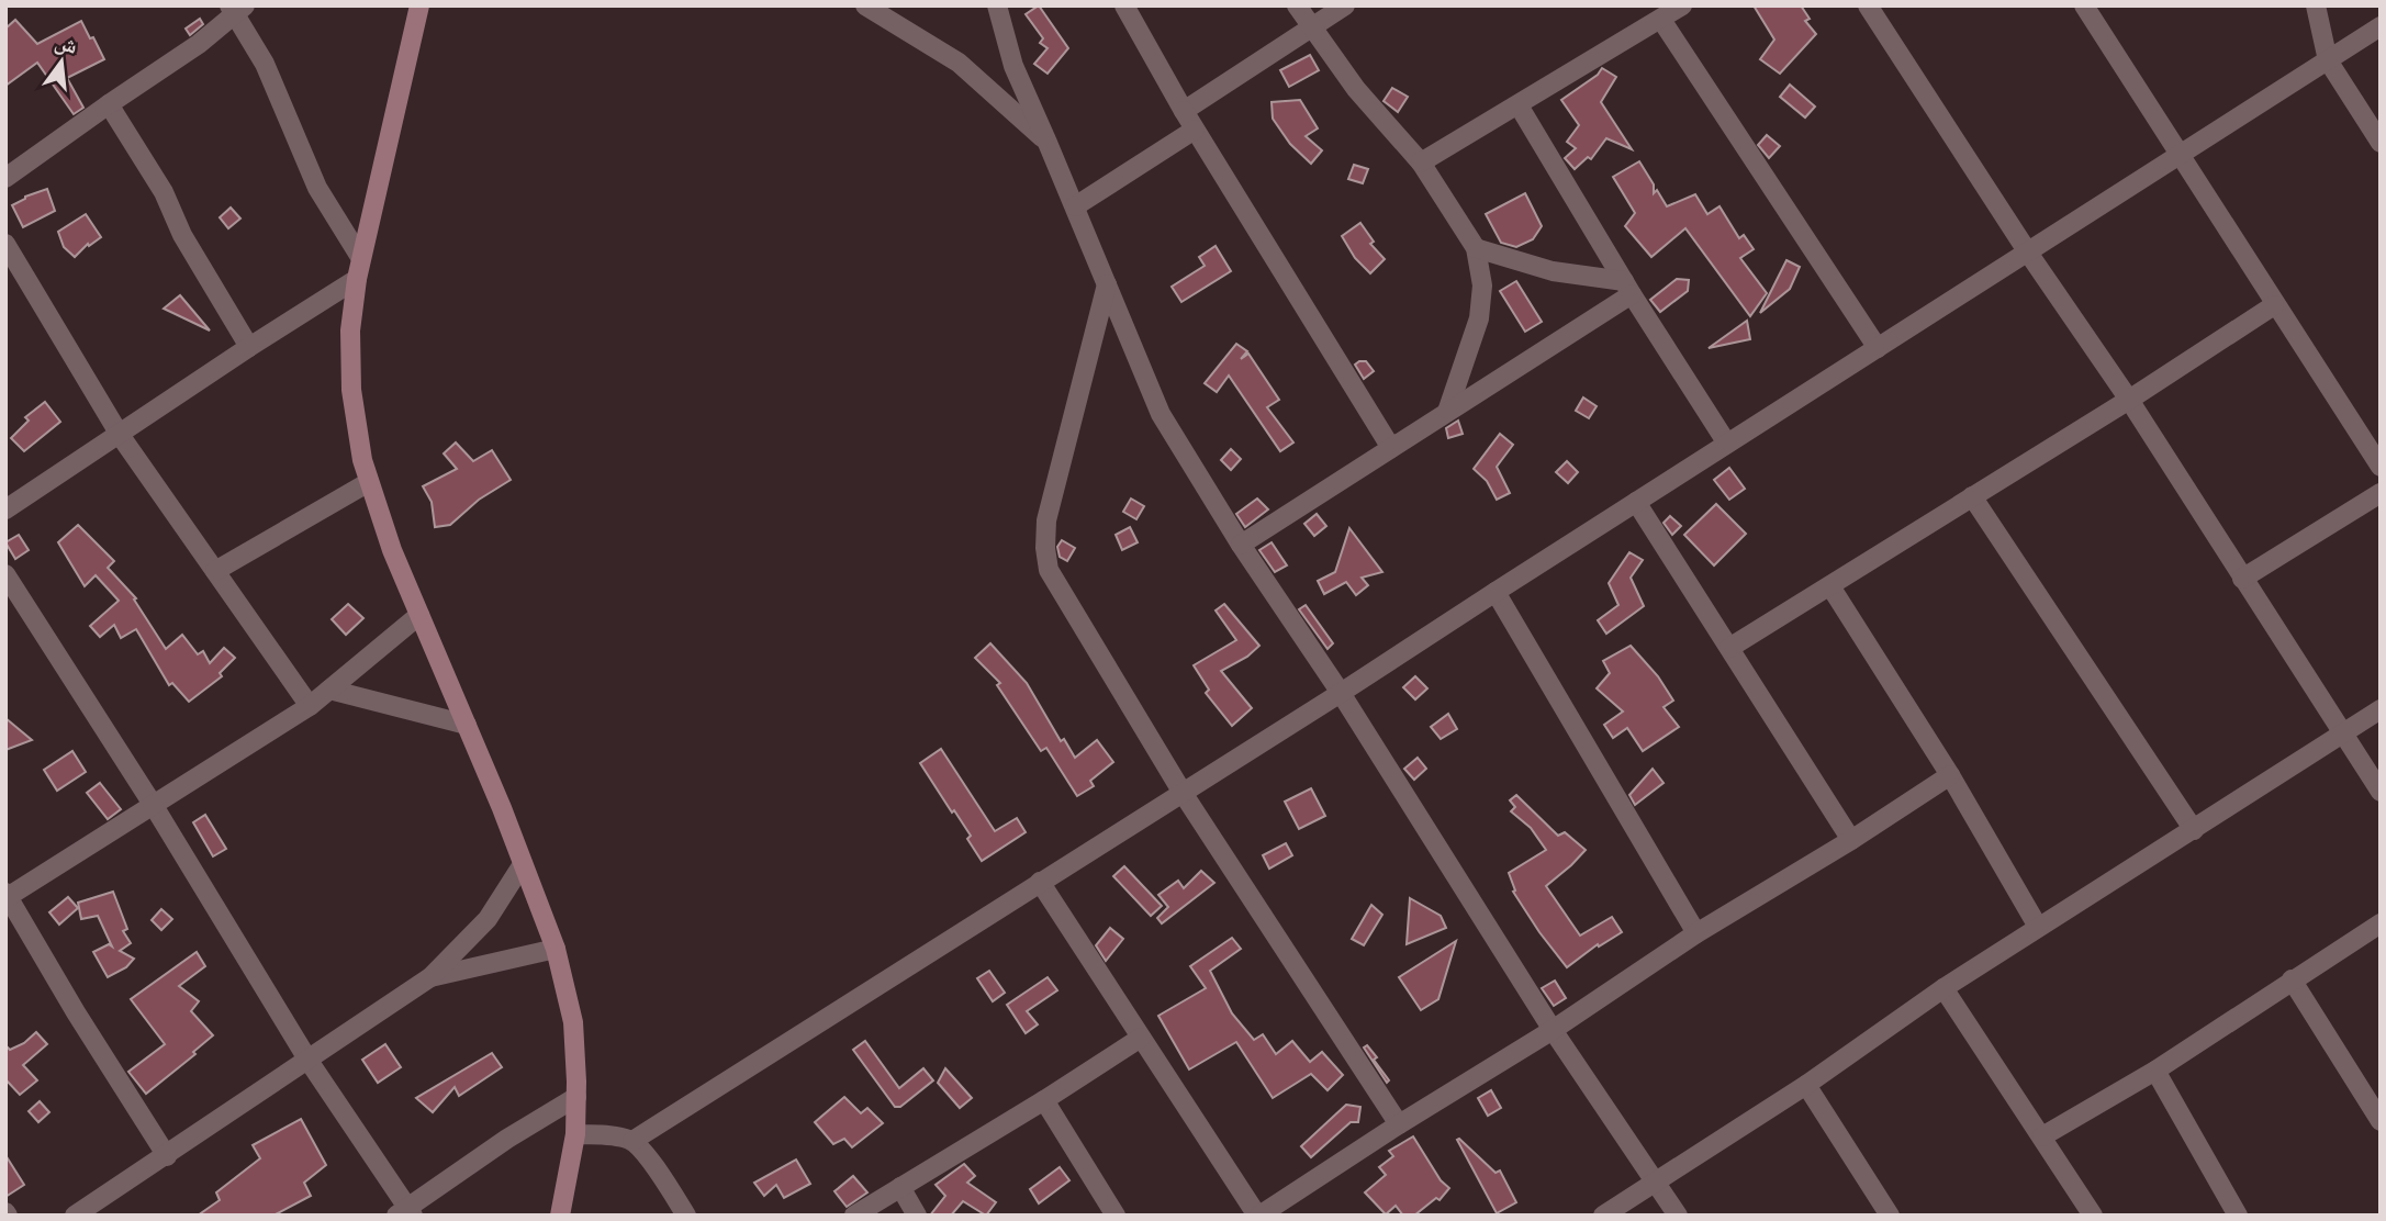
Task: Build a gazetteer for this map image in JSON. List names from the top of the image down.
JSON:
{
  "north": "top"
}
